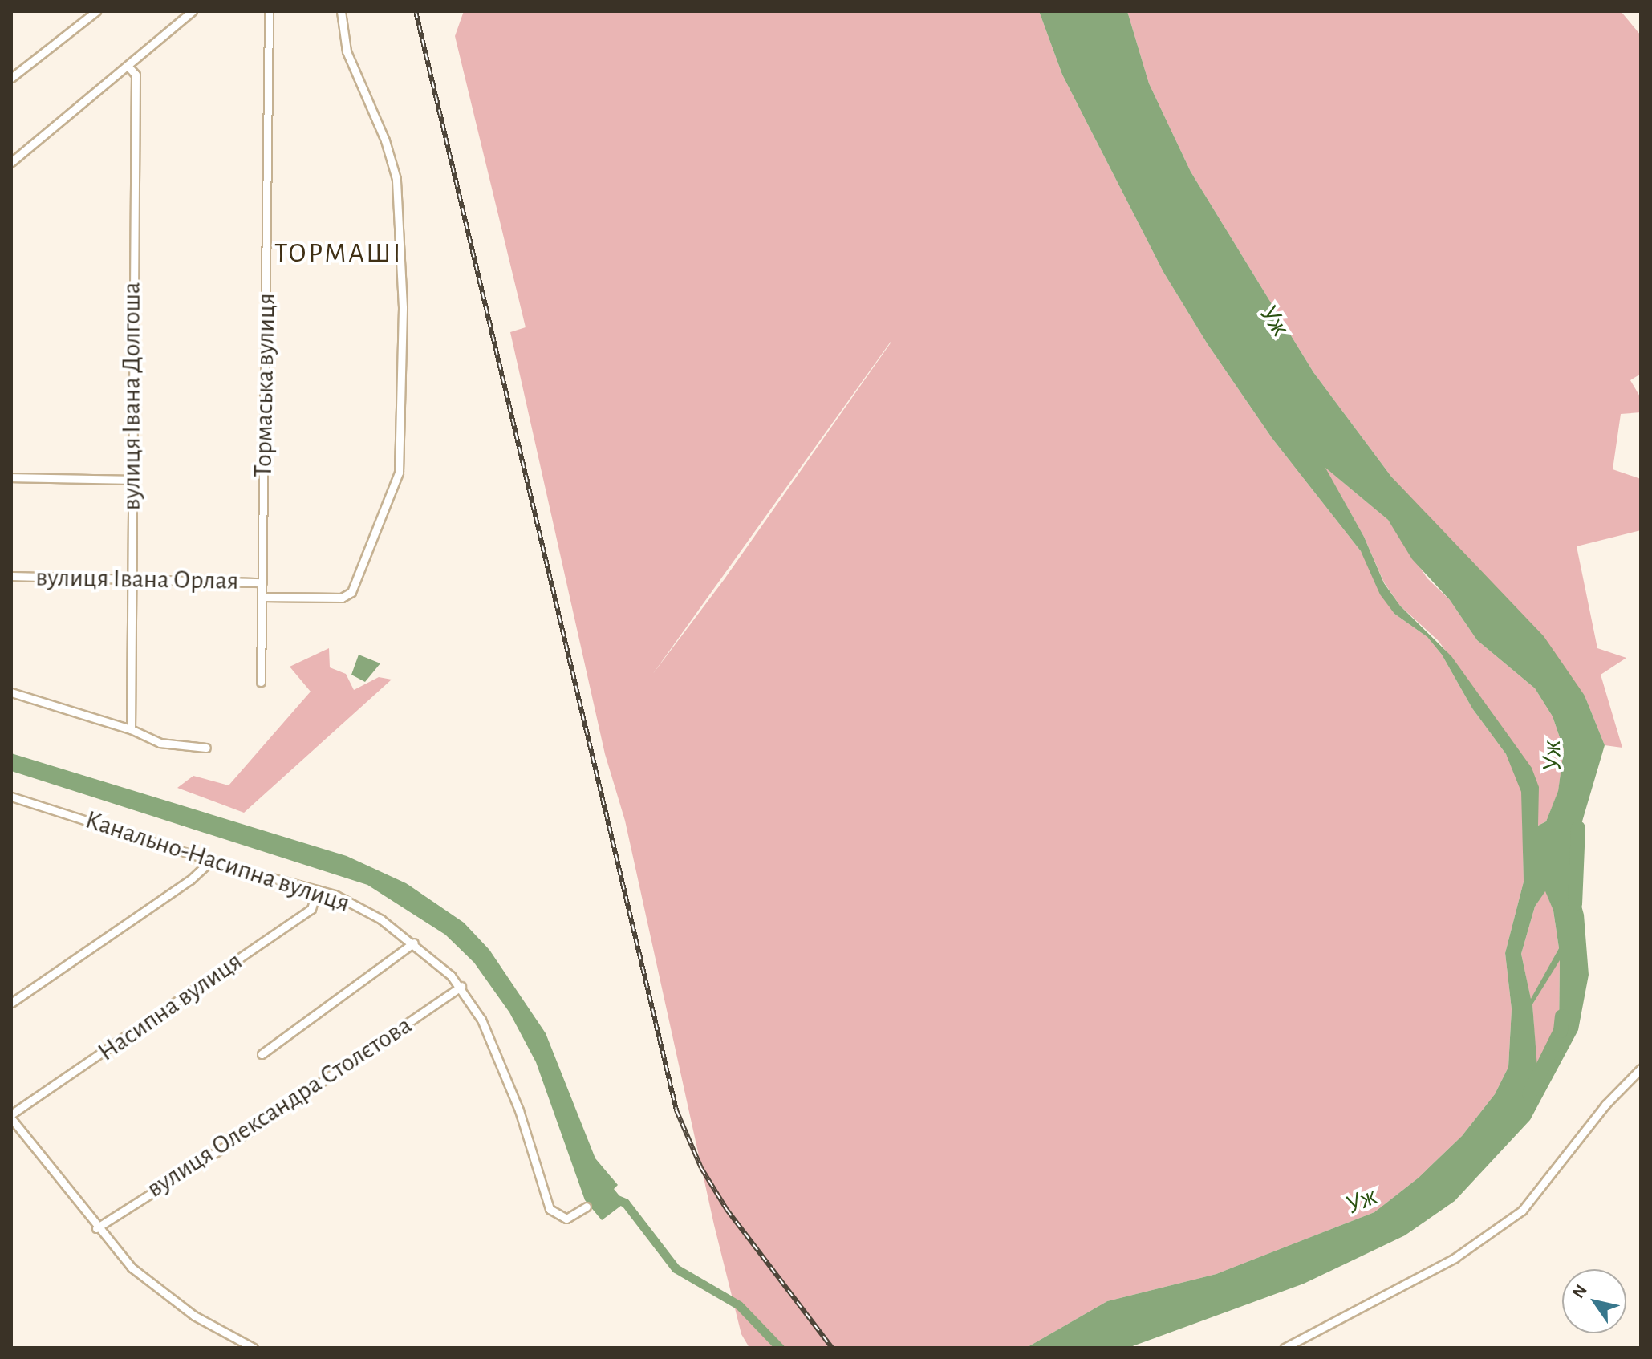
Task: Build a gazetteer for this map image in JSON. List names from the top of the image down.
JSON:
{
  "streets": {
    "street": [
      "Тормаська вулиця",
      "вулиця Івана Долгоша",
      "вулиця Івана Орлая",
      "Канально-Насипна вулиця",
      "Насипна вулиця",
      "вулиця Олександра Столєтова"
    ]
  },
  "crossings": [
    ["Тормаська вулиця", "вулиця Івана Орлая"],
    ["вулиця Івана Долгоша", "вулиця Івана Орлая"],
    ["Канально-Насипна вулиця", "Насипна вулиця"],
    ["Канально-Насипна вулиця", "вулиця Олександра Столєтова"]
  ],
  "districts": ["ТОРМАШІ"],
  "water": ["Уж"],
  "north": "top left"
}
